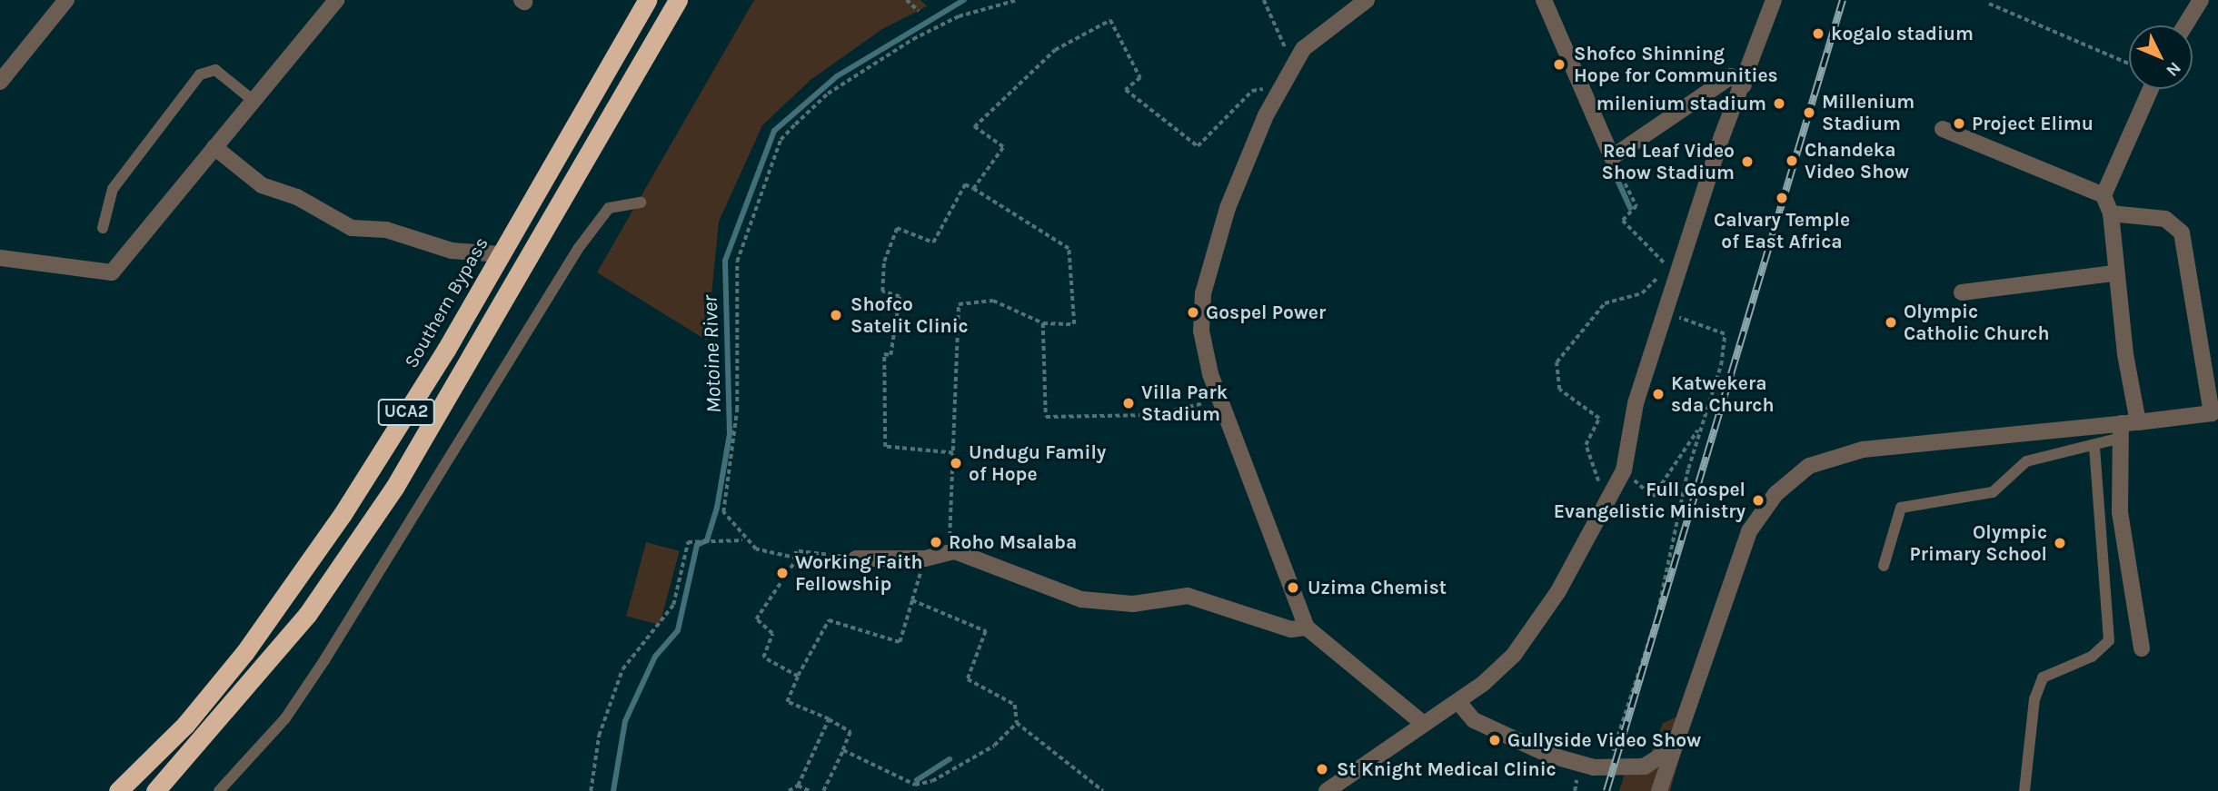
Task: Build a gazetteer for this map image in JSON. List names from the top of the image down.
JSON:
{
  "streets": {
    "highway": ["Southern Bypass", "UCA2"]
  },
  "water": ["Motoine River"],
  "places": [
    "kogalo stadium",
    "Shofco Shinning Hope for Communities",
    "milenium stadium",
    "Millenium Stadium",
    "Project Elimu",
    "Chandeka Video Show",
    "Red Leaf Video Show Stadium",
    "Calvary Temple of East Africa",
    "Gospel Power",
    "Shofco Satelit Clinic",
    "Olympic Catholic Church",
    "Katwekera sda Church",
    "Villa Park Stadium",
    "Undugu Family of Hope",
    "Full Gospel Evangelistic Ministry",
    "Roho Msalaba",
    "Olympic Primary School",
    "Working Faith Fellowship",
    "Uzima Chemist",
    "Gullyside Video Show",
    "St Knight Medical Clinic"
  ],
  "north": "bottom right"
}
